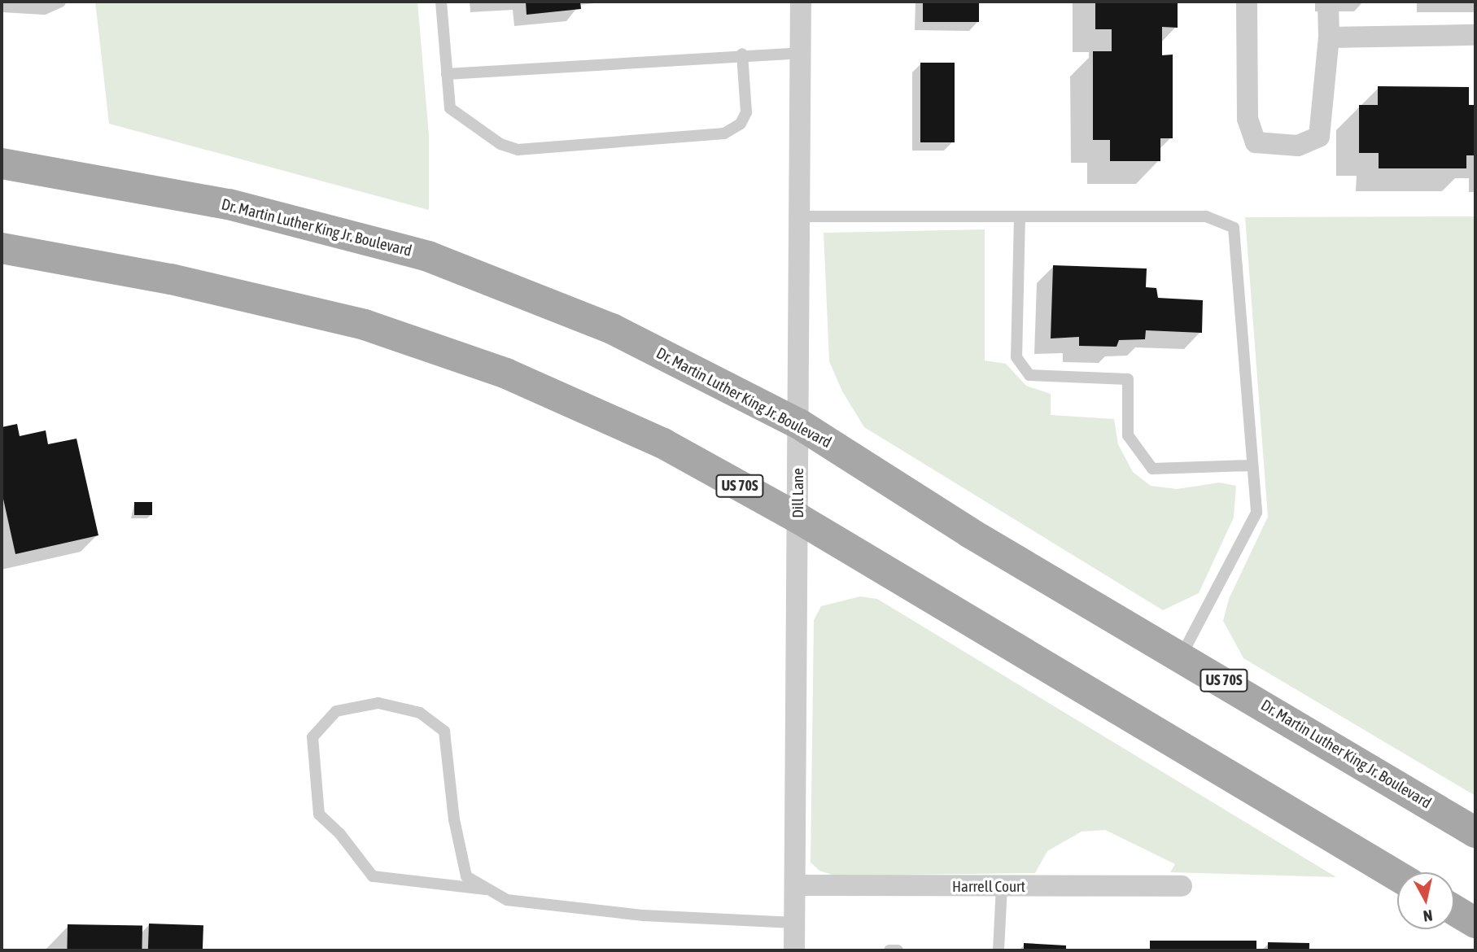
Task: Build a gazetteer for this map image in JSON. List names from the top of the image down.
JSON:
{
  "streets": {
    "main road": ["Dr. Martin Luther King Jr. Boulevard", "US 70S"],
    "street": ["Dill Lane", "Harrell Court"]
  },
  "crossings": [
    ["Dr. Martin Luther King Jr. Boulevard", "Dill Lane"],
    ["US 70S", "Dill Lane"],
    ["Dill Lane", "Harrell Court"]
  ],
  "north": "bottom"
}
